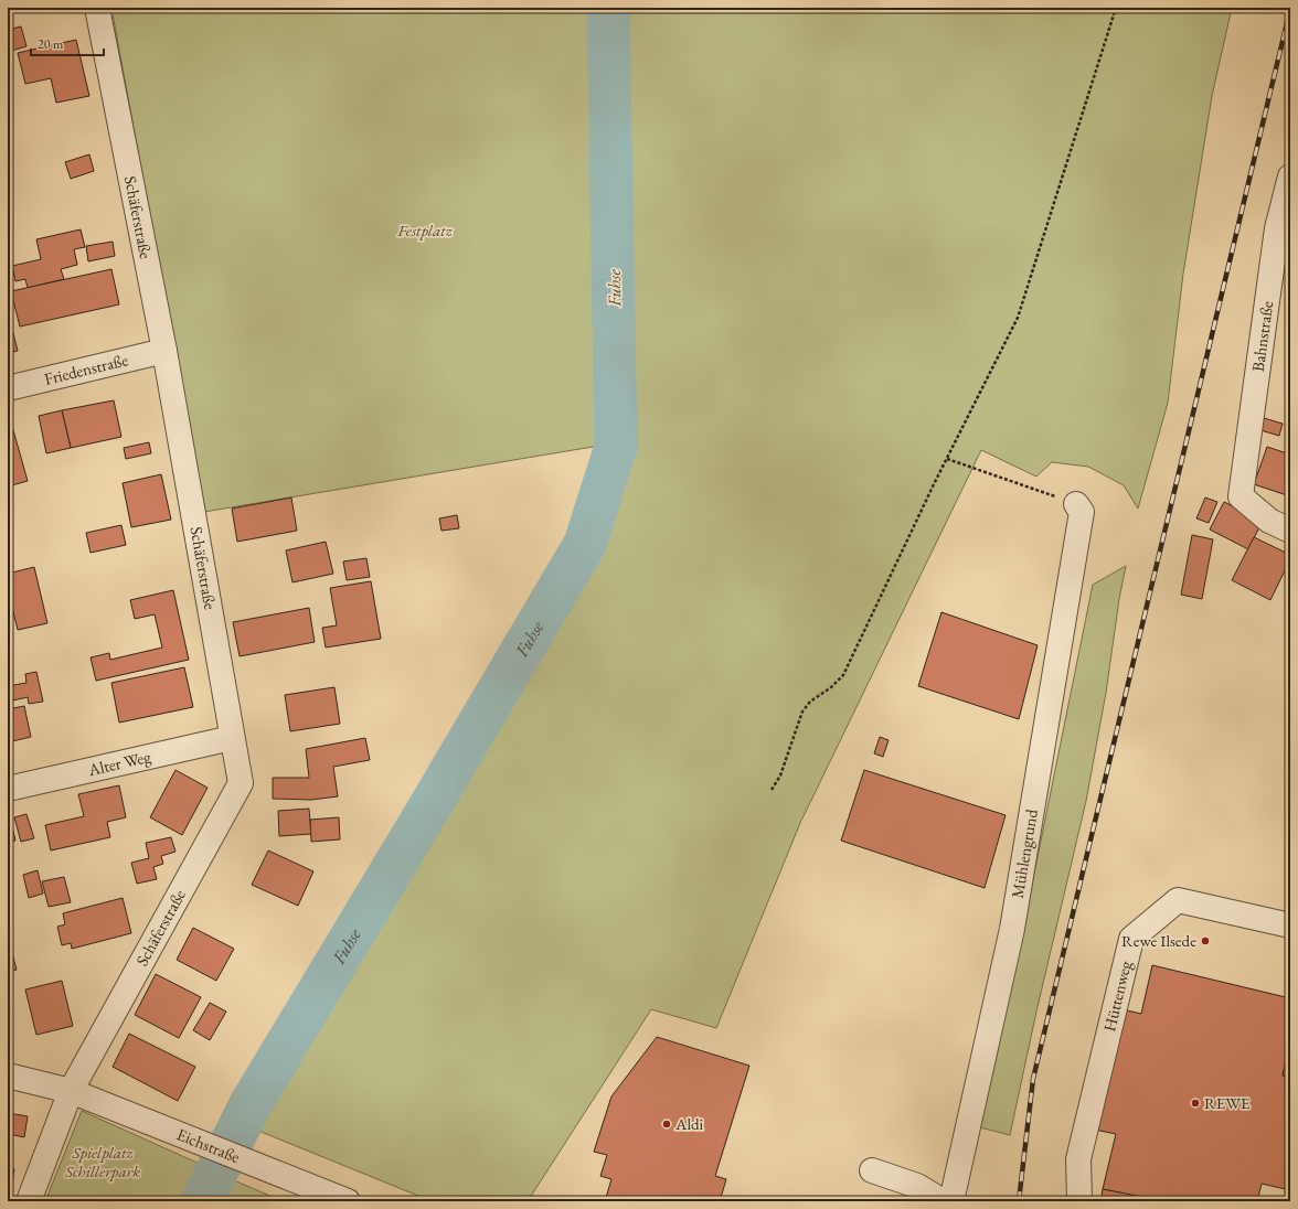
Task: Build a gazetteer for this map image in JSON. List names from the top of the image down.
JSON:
{
  "streets": {
    "street": [
      "Schäferstraße",
      "Bahnstraße",
      "Friedenstraße",
      "Alter Weg",
      "Mühlengrund",
      "Hüttenweg",
      "Eichstraße"
    ]
  },
  "crossings": [
    ["Schäferstraße", "Friedenstraße"],
    ["Schäferstraße", "Alter Weg"],
    ["Schäferstraße", "Eichstraße"]
  ],
  "water": ["Fuhse"],
  "parks": ["Festplatz", "Spielplatz Schillerpark"],
  "places": ["Rewe Ilsede", "REWE", "Aldi"],
  "scale_bar": "20 m"
}
